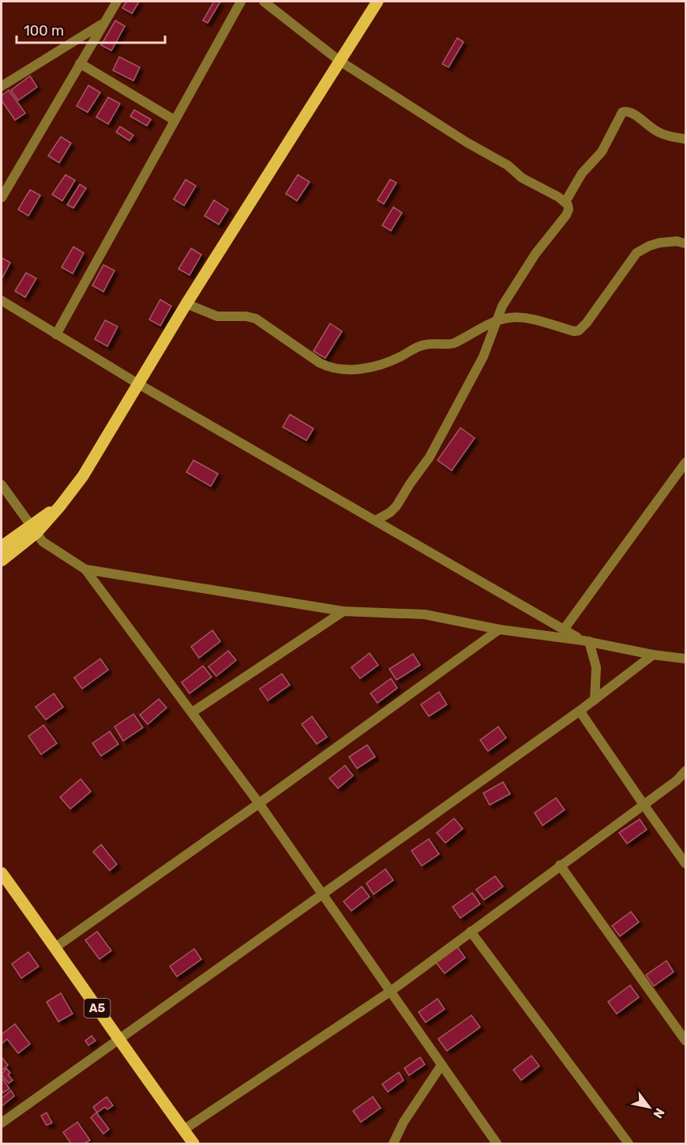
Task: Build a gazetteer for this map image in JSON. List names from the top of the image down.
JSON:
{
  "streets": {
    "main road": ["A5"]
  },
  "scale_bar": "100 m",
  "north": "bottom right"
}
